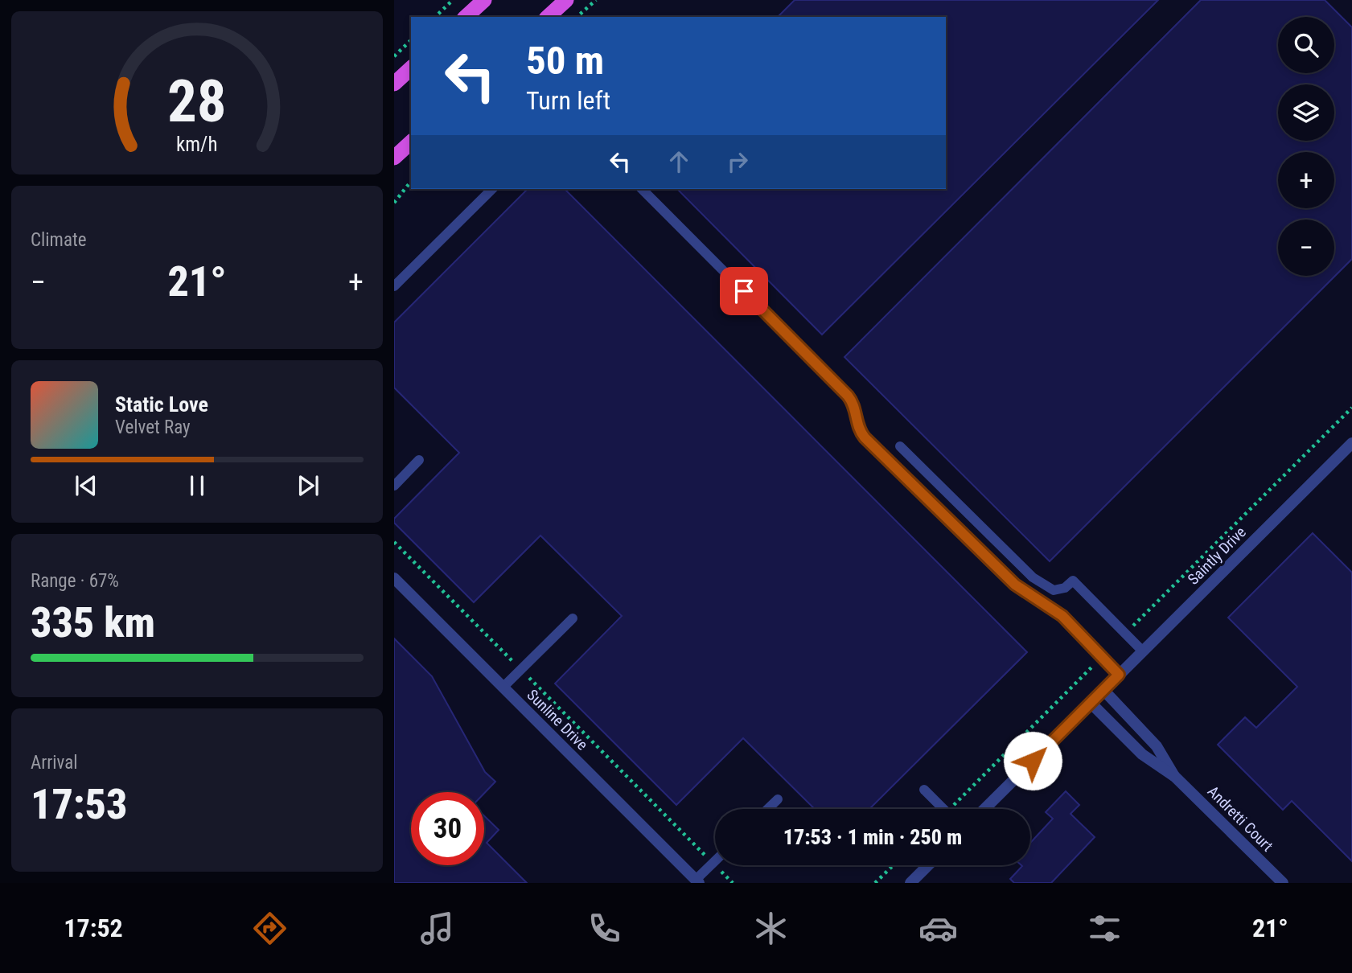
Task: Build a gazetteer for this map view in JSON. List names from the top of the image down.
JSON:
{
  "streets": {
    "street": ["Saintly Drive", "Sunline Drive", "Andretti Court"]
  },
  "page": {
    "map_buttons": ["+", "−"],
    "turn": ["50 m", "Turn left"],
    "tile": [
      "Climate",
      ["Range · 67%", "335 km"],
      ["Arrival", "17:53"]
    ],
    "heat": ["−", "21°", "+"],
    "song": ["Static Love", "Velvet Ray"],
    "limit": "30",
    "trip": "17:53 · 1 min · 250 m",
    "tabs": ["17:52", "21°"],
    "gauge": ["28", "km/h"]
  }
}
